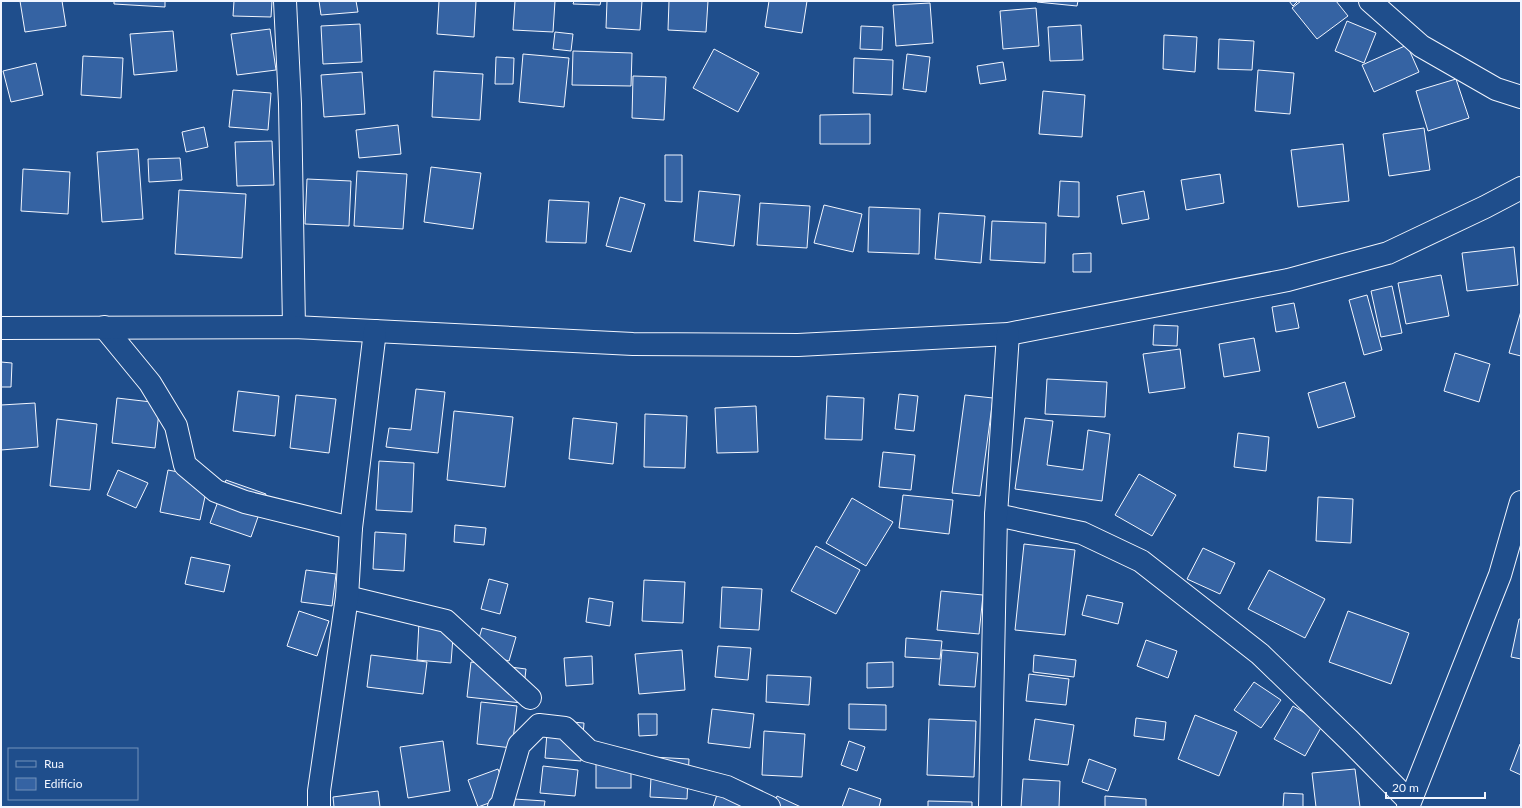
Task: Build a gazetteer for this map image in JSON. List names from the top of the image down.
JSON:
{
  "legend": ["Rua", "Edifício"],
  "scale_bar": "20 m"
}
